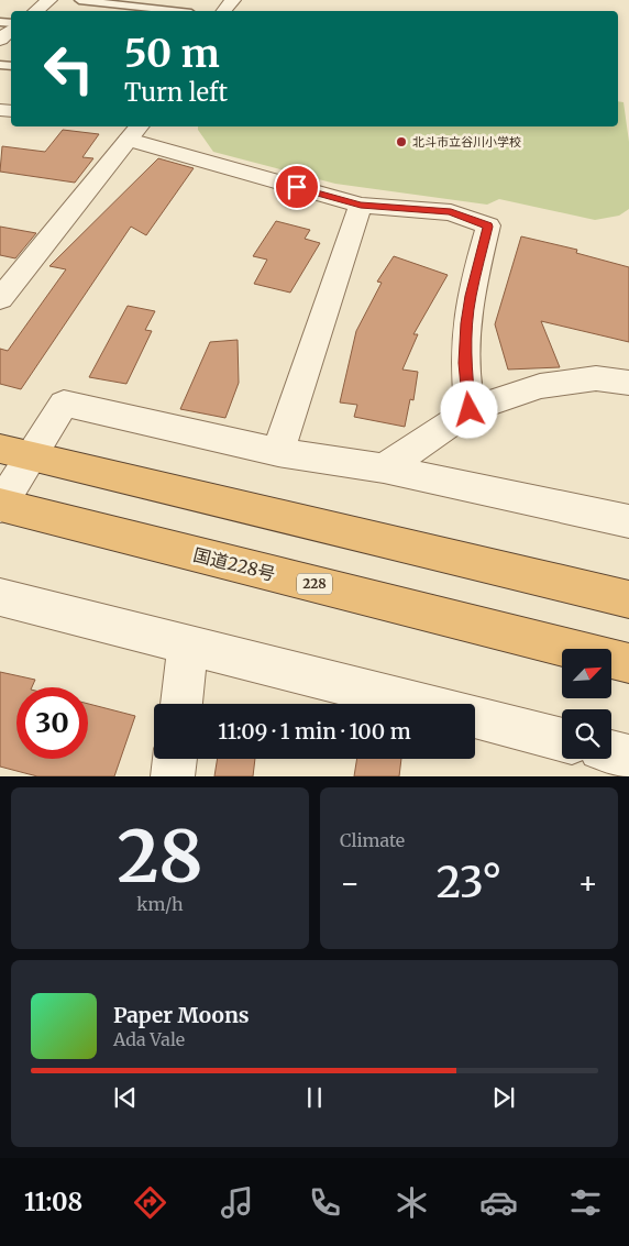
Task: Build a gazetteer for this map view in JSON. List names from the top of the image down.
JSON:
{
  "streets": {
    "highway": ["国道228号", "228"]
  },
  "places": ["北斗市立谷川小学校"],
  "north": "top right",
  "page": {
    "turn": ["50 m", "Turn left"],
    "limit": "30",
    "trip": "11:09 · 1 min · 100 m",
    "tile": [
      ["28", "km/h"],
      "Climate"
    ],
    "heat": ["−", "23°", "+"],
    "song": ["Paper Moons", "Ada Vale"],
    "tabs": "11:08"
  }
}
